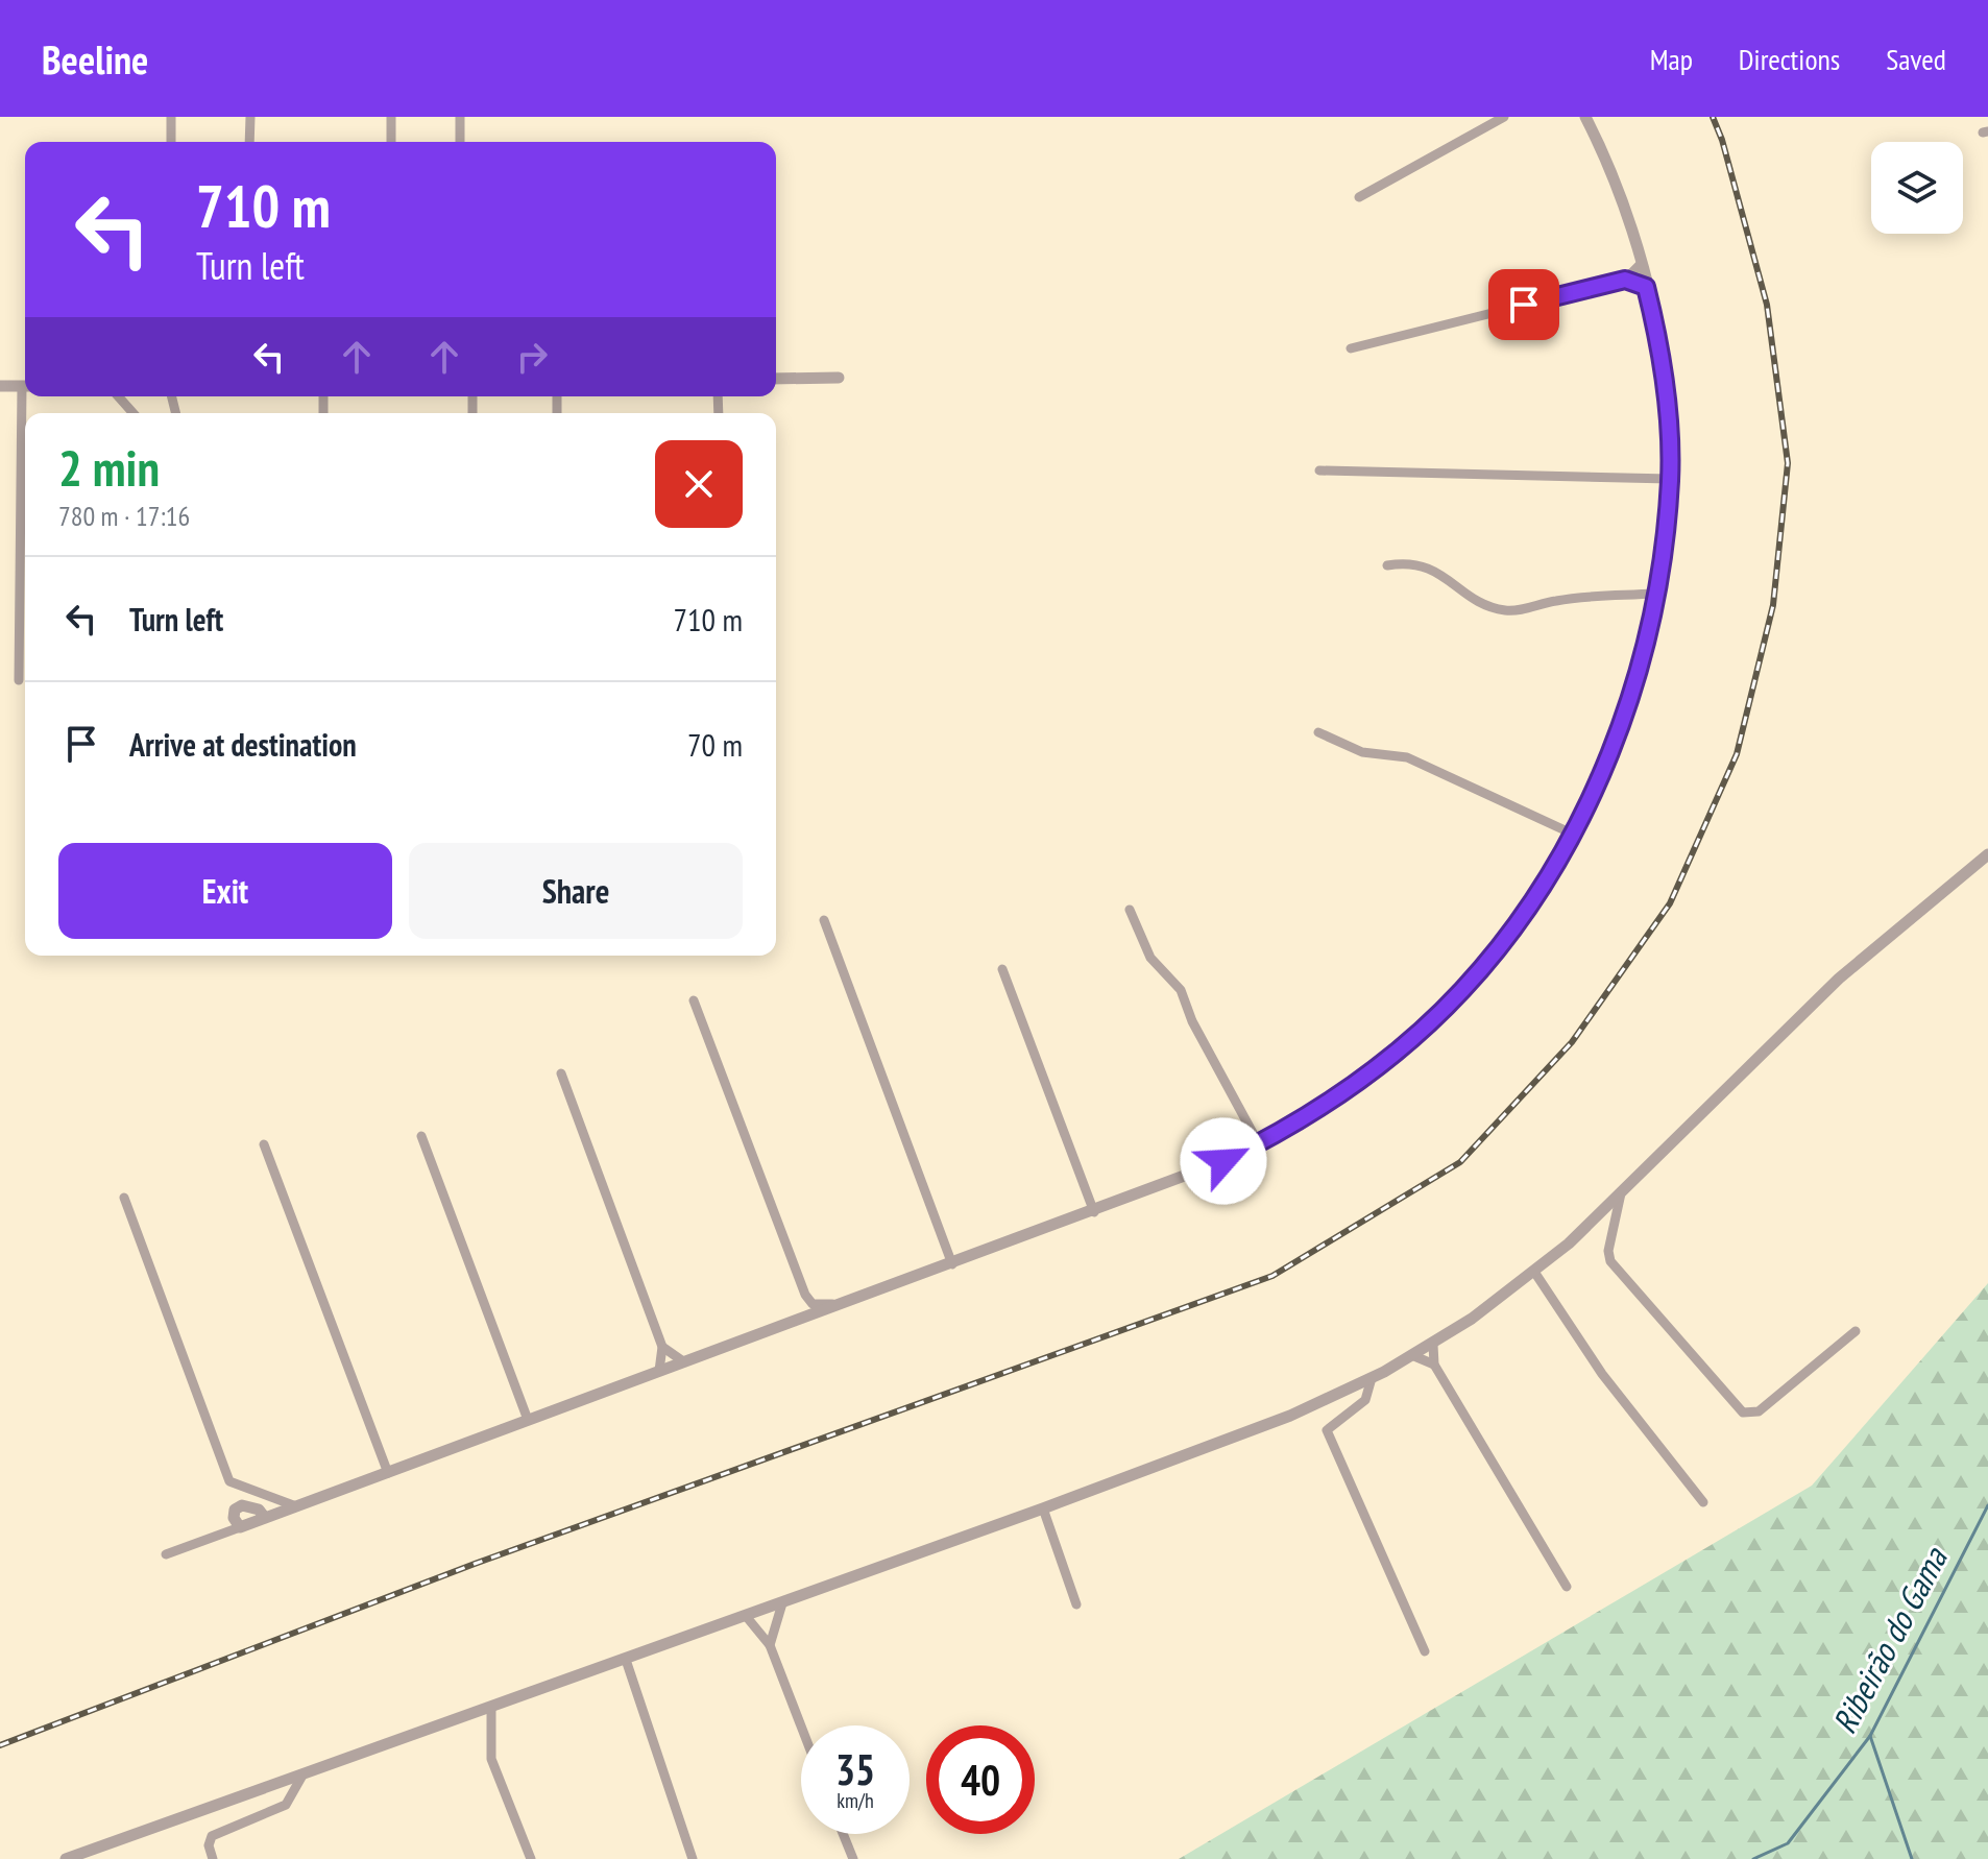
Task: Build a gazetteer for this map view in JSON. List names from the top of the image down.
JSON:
{
  "water": ["Ribeirão do Gama"],
  "page": {
    "header": "Beeline",
    "nav": ["Map", "Directions", "Saved"],
    "turn": ["710 m", "Turn left"],
    "heading": ["2 min", "780 m · 17:16"],
    "list": [
      {
        "name": "Turn left",
        "value": "710 m"
      },
      {
        "name": "Arrive at destination",
        "value": "70 m"
      }
    ],
    "buttons": ["Exit", "Share"],
    "speed": "35 km/h",
    "limit": "40"
  }
}
